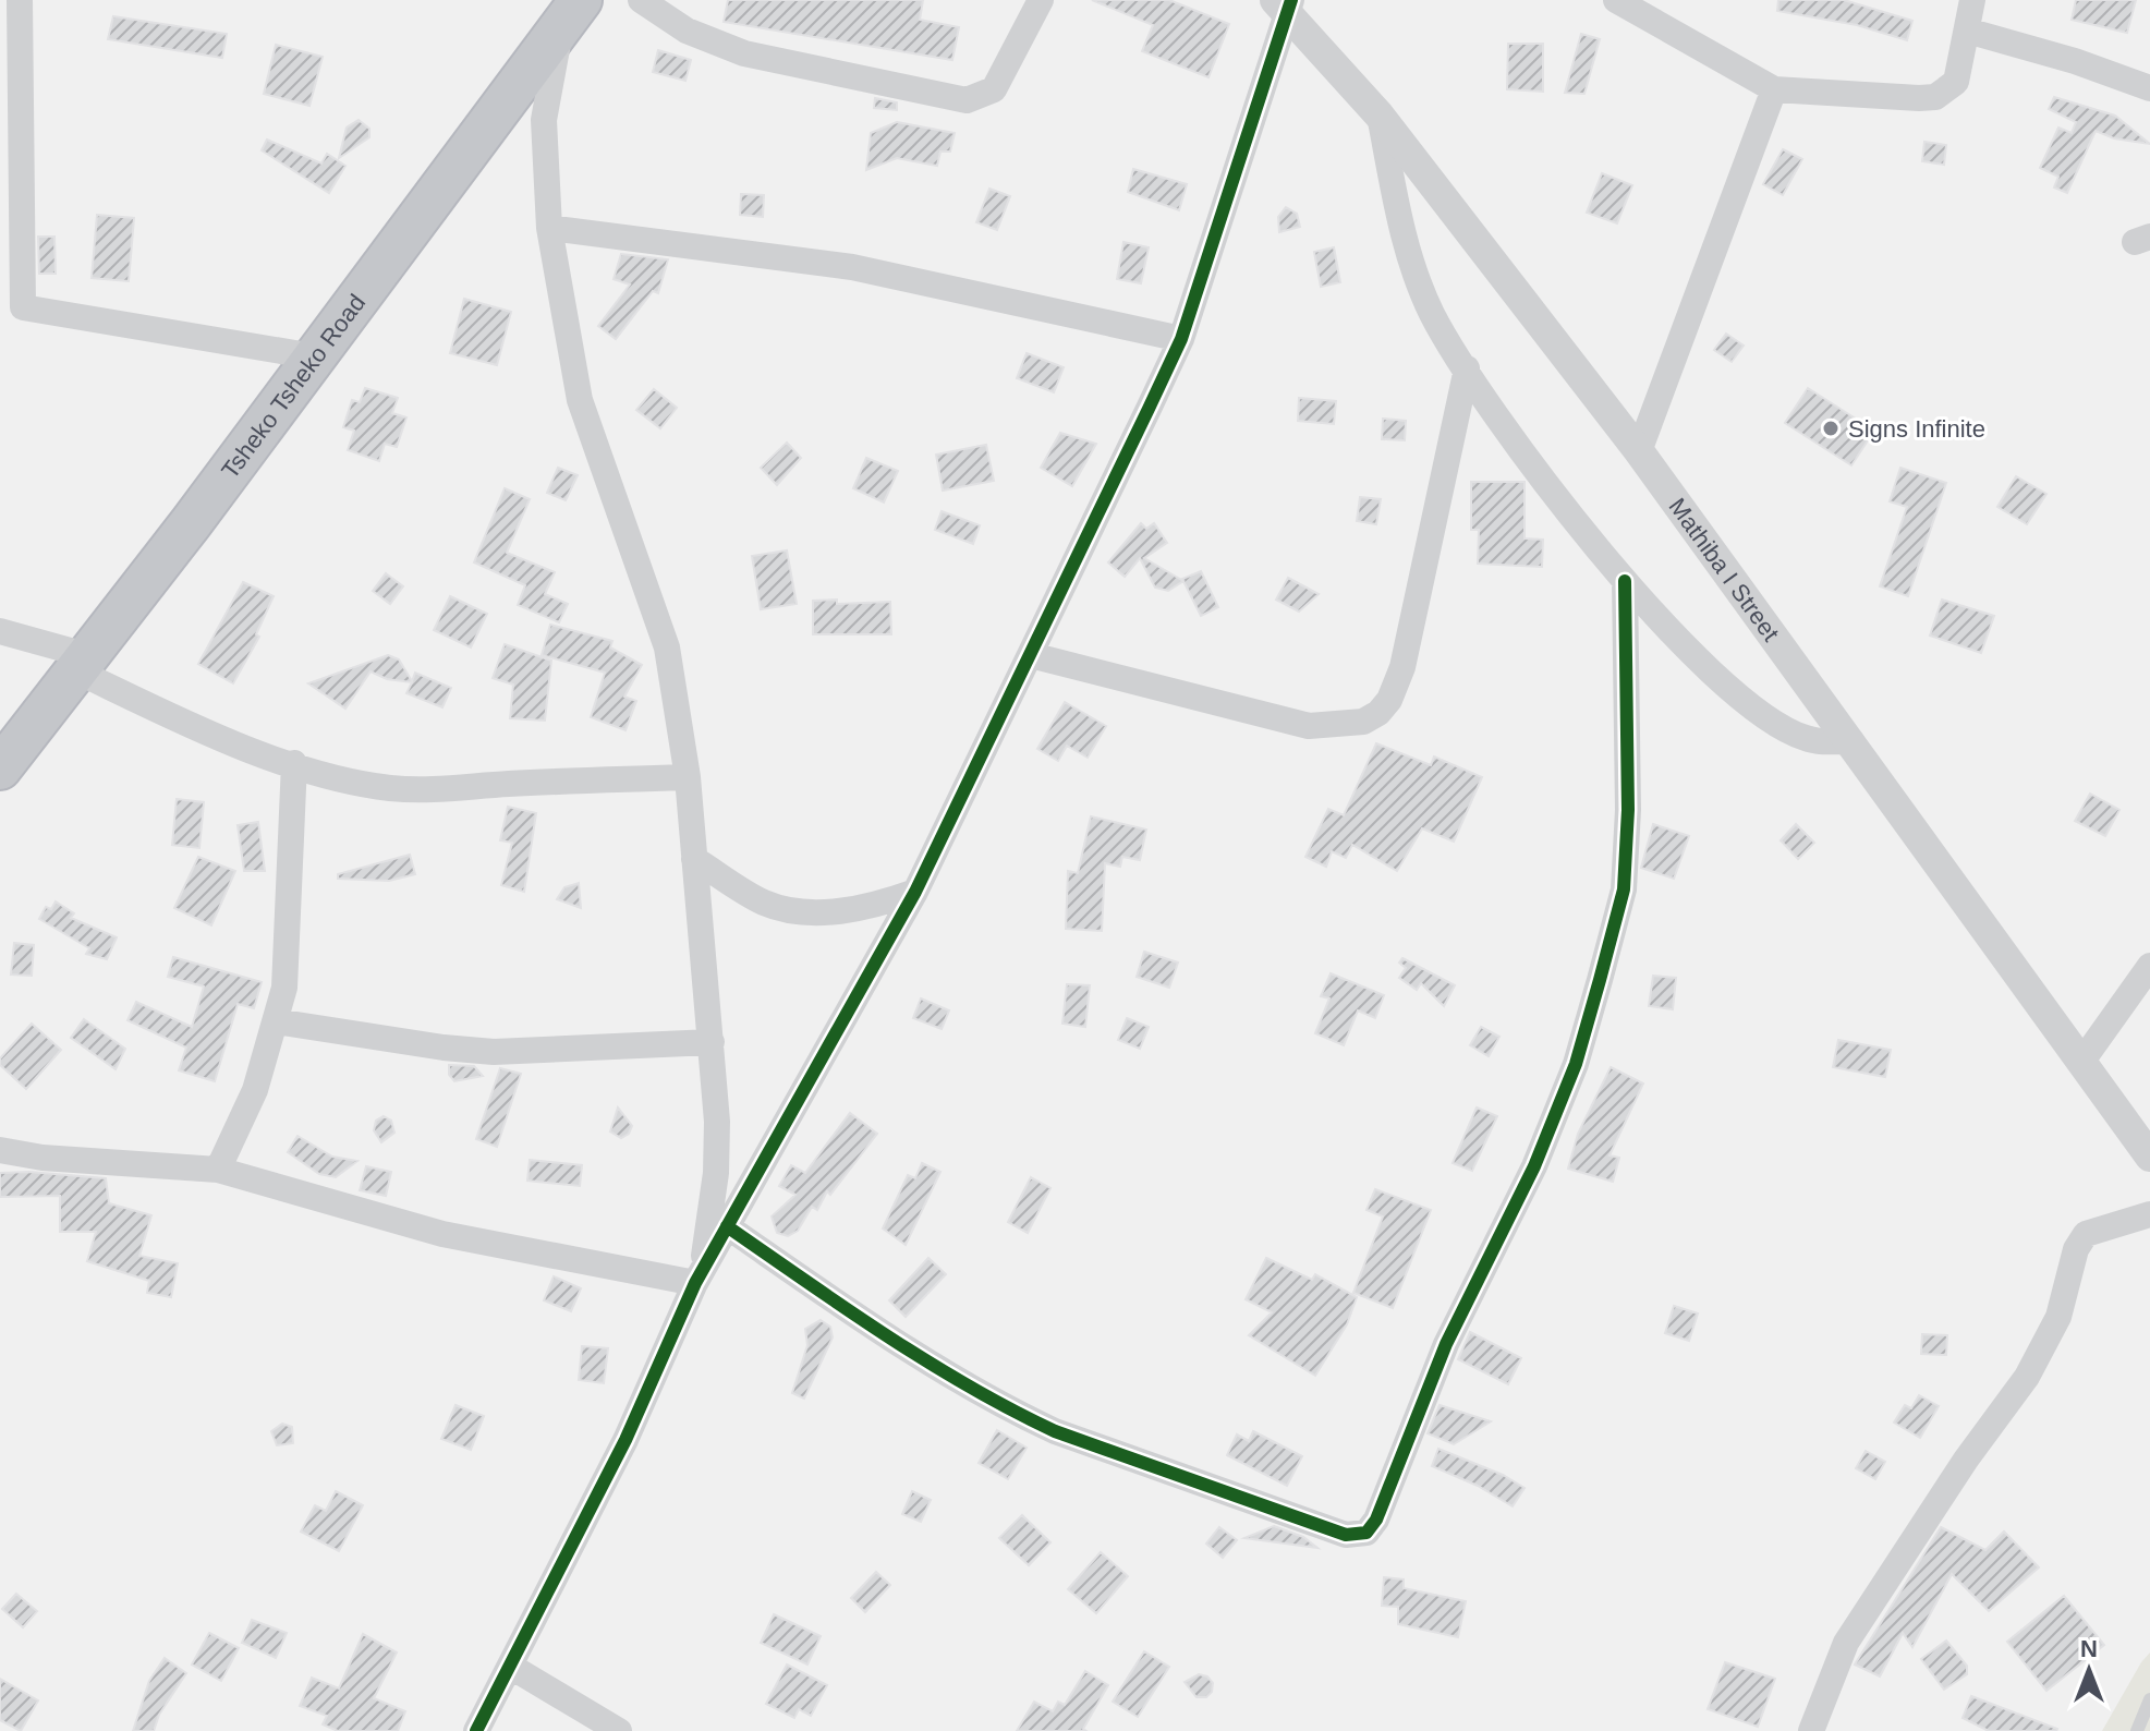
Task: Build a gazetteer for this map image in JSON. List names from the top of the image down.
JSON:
{
  "streets": {
    "highway": ["Tsheko Tsheko Road"],
    "street": ["Mathiba I Street"]
  },
  "places": ["Signs Infinite"],
  "north": "top"
}
